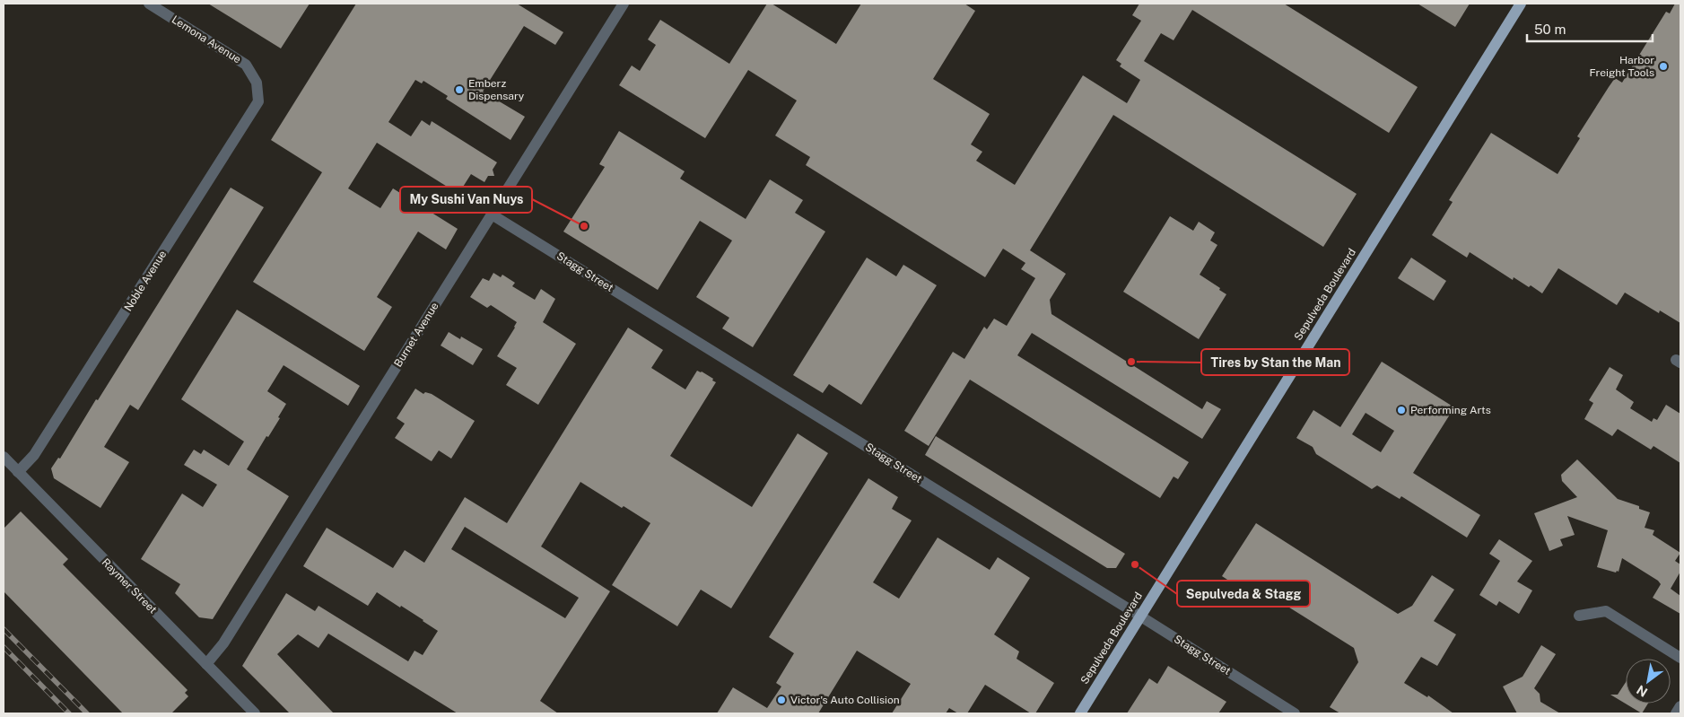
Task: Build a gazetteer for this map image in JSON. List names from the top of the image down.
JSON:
{
  "streets": {
    "main road": ["Sepulveda Boulevard"],
    "street": [
      "Lemona Avenue",
      "Stagg Street",
      "Noble Avenue",
      "Burnet Avenue",
      "Raymer Street"
    ]
  },
  "crossings": [
    ["Lemona Avenue", "Noble Avenue"],
    ["Stagg Street", "Sepulveda Boulevard"],
    ["Stagg Street", "Burnet Avenue"],
    ["Noble Avenue", "Raymer Street"],
    ["Burnet Avenue", "Raymer Street"]
  ],
  "places": [
    "Harbor Freight Tools",
    "Emberz Dispensary",
    "My Sushi Van Nuys",
    "Tires by Stan the Man",
    "Performing Arts",
    "Sepulveda & Stagg",
    "Victor's Auto Collision"
  ],
  "scale_bar": "50 m",
  "north": "bottom left"
}
